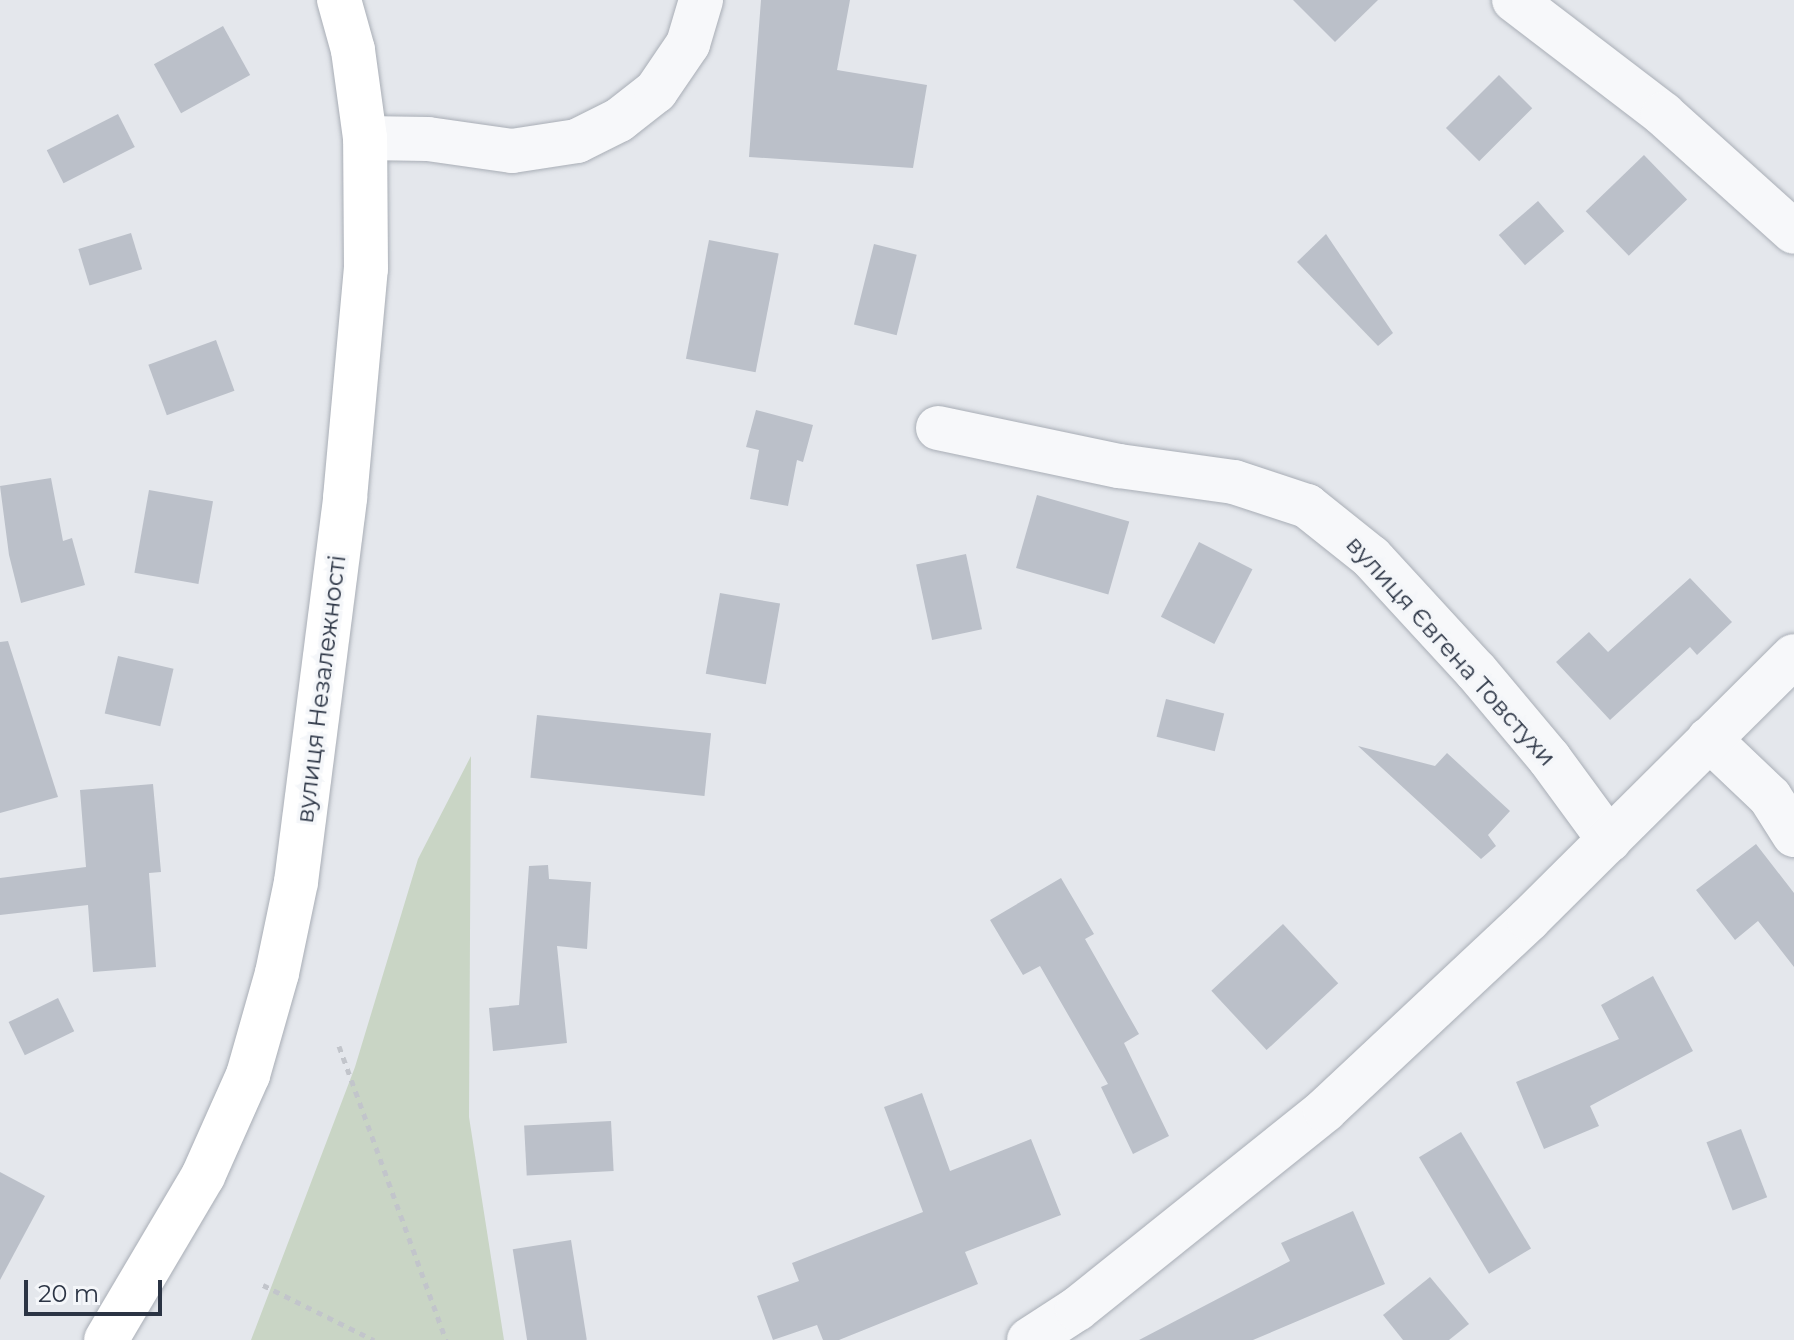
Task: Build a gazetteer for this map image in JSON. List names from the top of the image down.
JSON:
{
  "streets": {
    "main road": ["вулиця Незалежності"],
    "street": ["вулиця Євгена Товстухи"]
  },
  "scale_bar": "20 m"
}
